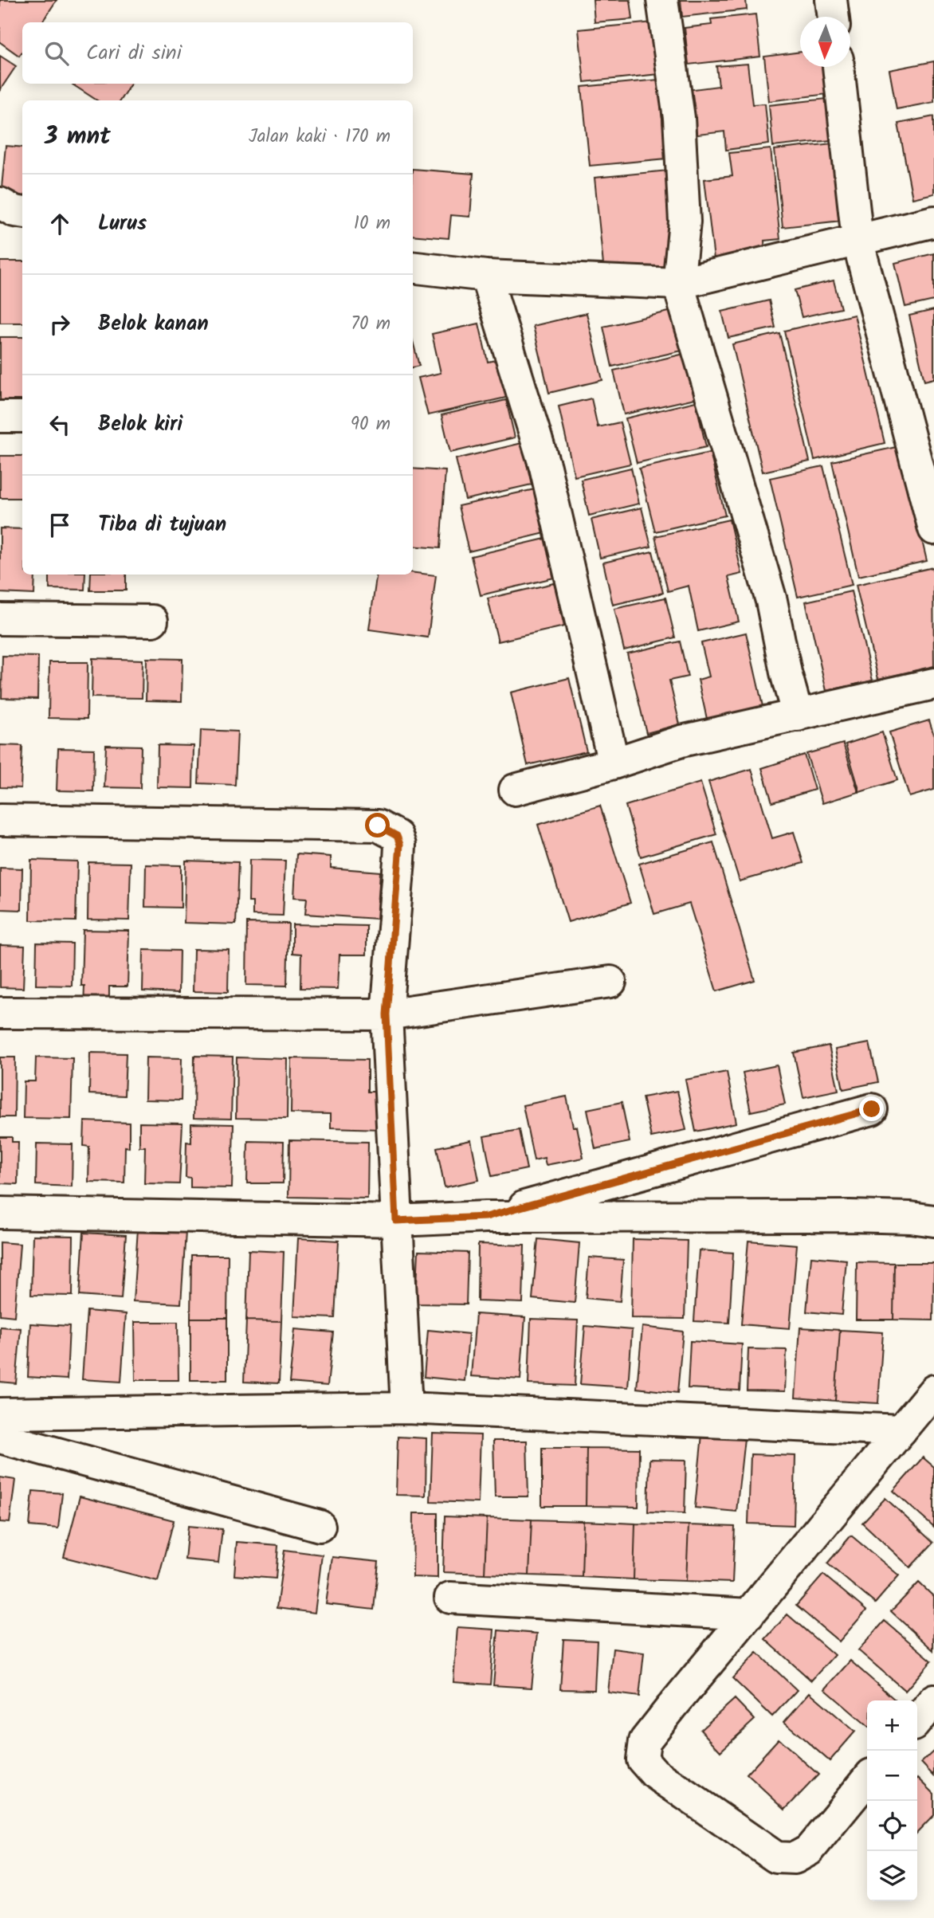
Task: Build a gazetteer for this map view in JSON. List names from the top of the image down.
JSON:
{
  "north": "bottom",
  "page": {
    "search": "Cari di sini",
    "heading": ["3 mnt", "Jalan kaki · 170 m"],
    "list": [
      ["Lurus", "10 m"],
      ["Belok kanan", "70 m"],
      ["Belok kiri", "90 m"],
      "Tiba di tujuan"
    ],
    "map_buttons": ["+", "−"]
  }
}
